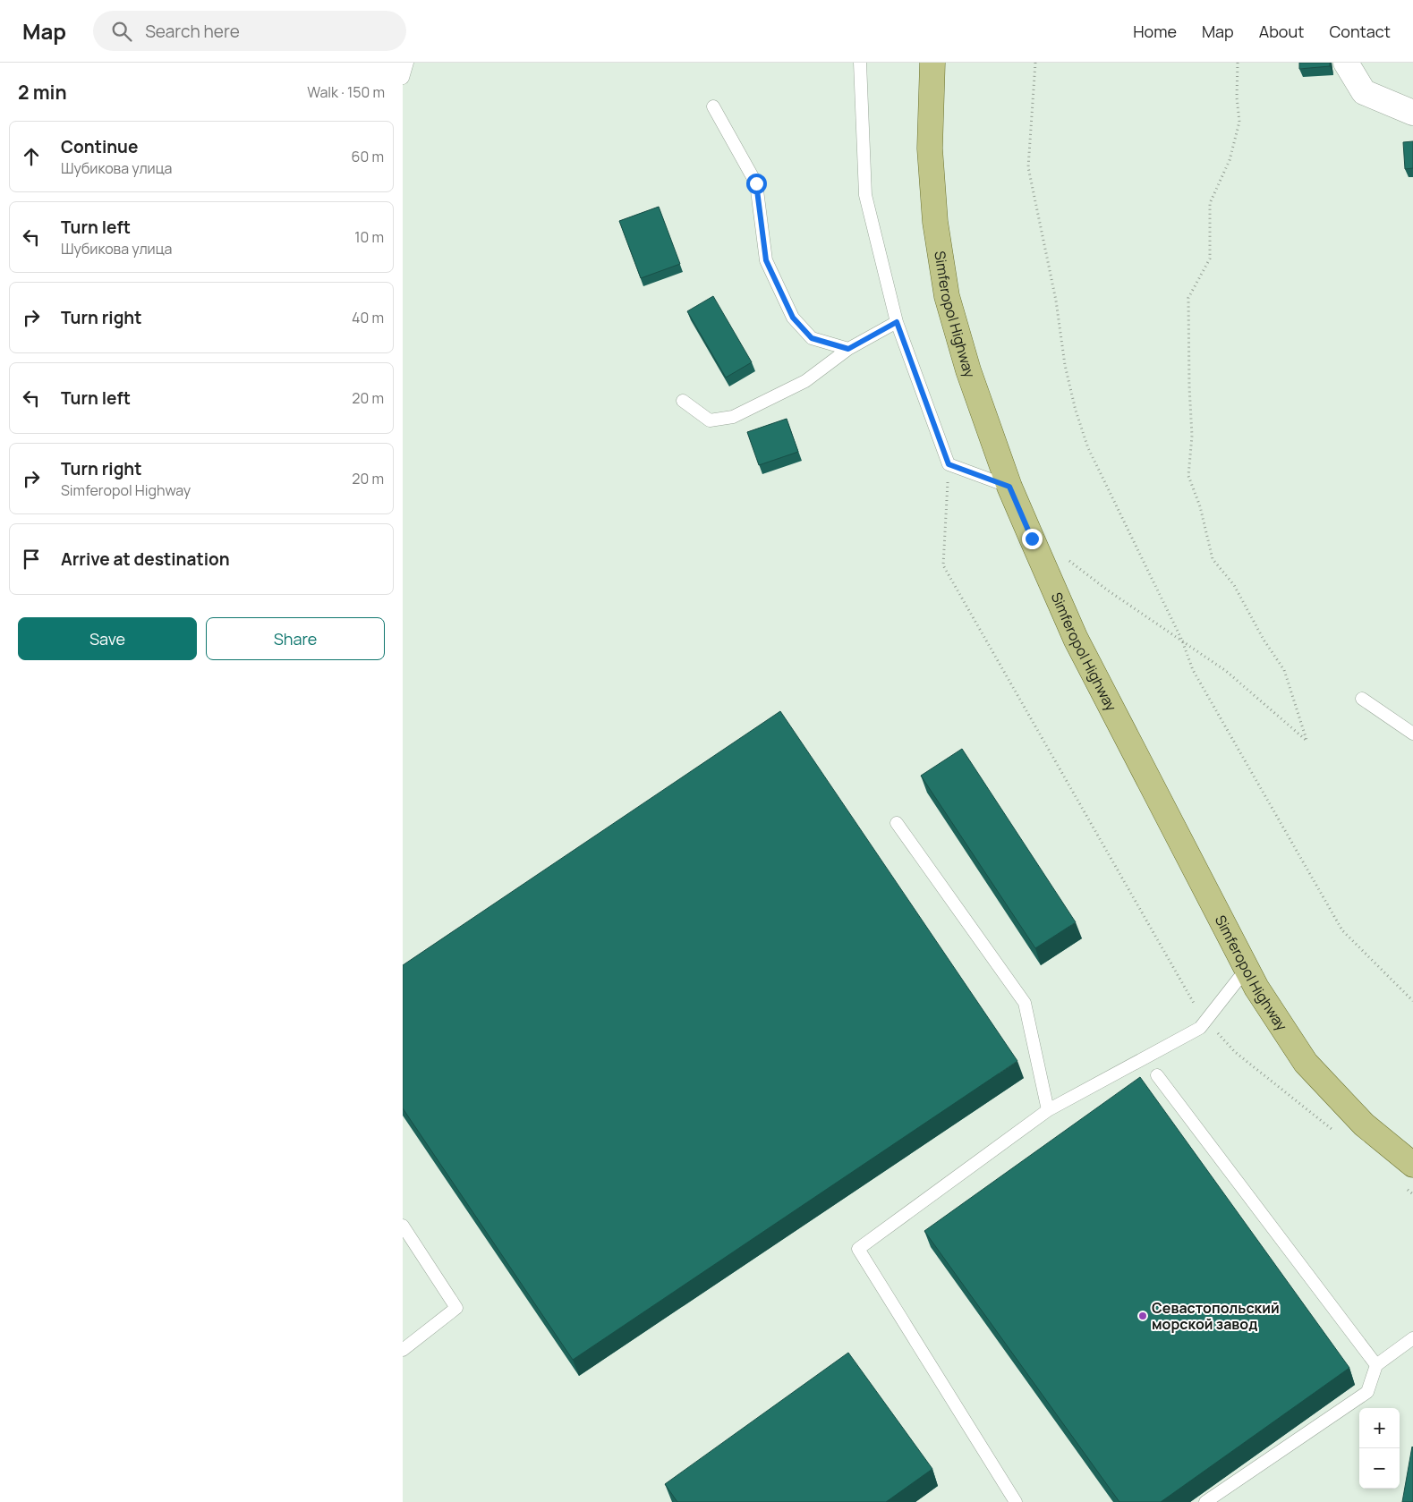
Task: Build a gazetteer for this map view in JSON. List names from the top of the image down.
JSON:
{
  "streets": {
    "main road": ["Simferopol Highway"]
  },
  "places": ["Севастопольский морской завод"],
  "page": {
    "header": "Map",
    "search": "Search here",
    "nav": [
      "Home",
      "Map",
      "About",
      "Contact"
    ],
    "heading": ["2 min", "Walk · 150 m"],
    "list": [
      ["Continue", "Шубикова улица", "60 m"],
      ["Turn left", "Шубикова улица", "10 m"],
      ["Turn right", "40 m"],
      ["Turn left", "20 m"],
      ["Turn right", "Simferopol Highway", "20 m"],
      "Arrive at destination"
    ],
    "buttons": ["Save", "Share"],
    "map_buttons": ["+", "−"]
  }
}
